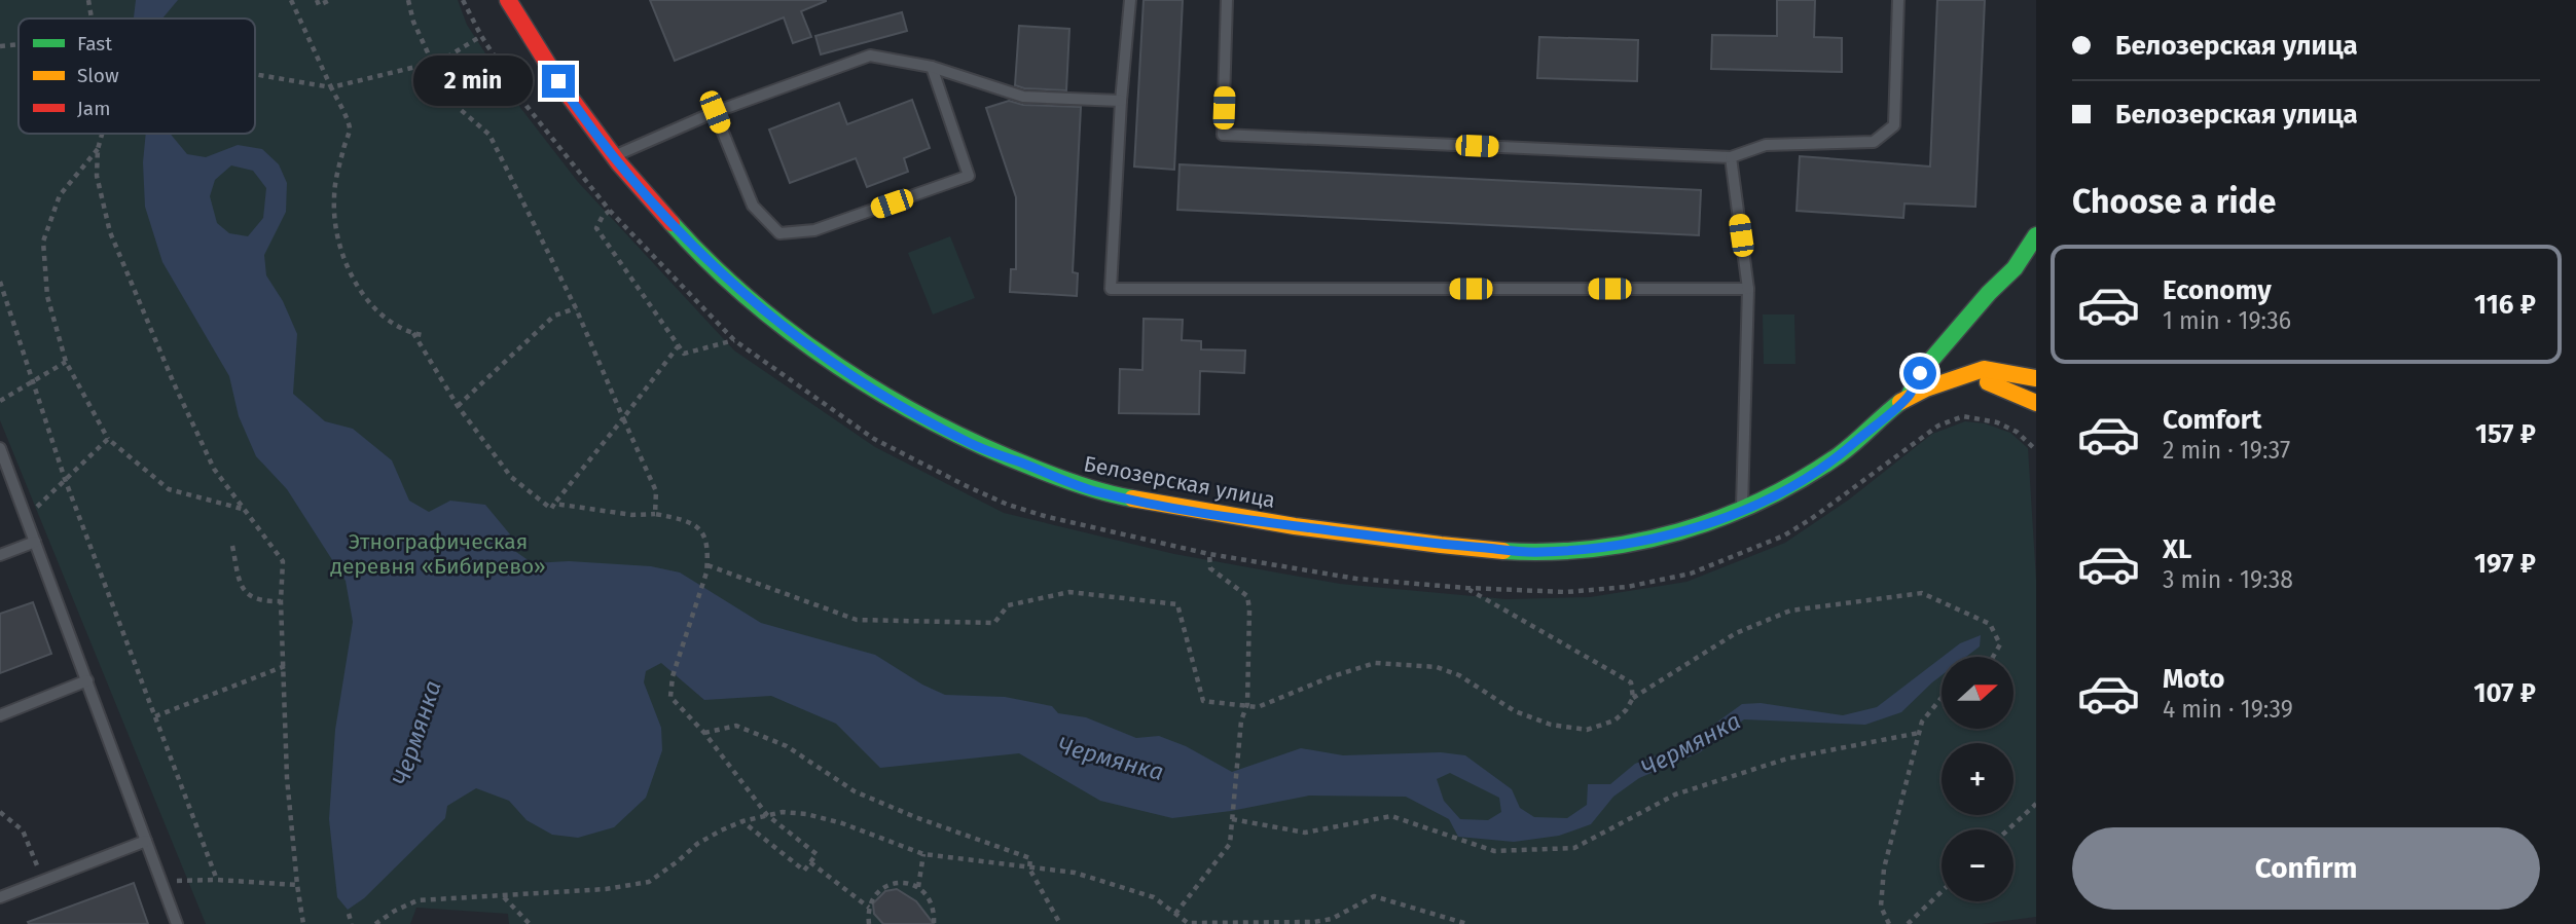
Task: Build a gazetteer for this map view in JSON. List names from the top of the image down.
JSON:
{
  "streets": {
    "street": ["Белозерская улица"]
  },
  "water": ["Чермянка"],
  "parks": ["Этнографическая деревня «Бибирево»"],
  "legend": ["Fast", "Slow", "Jam"],
  "north": "right",
  "page": {
    "banner": ["Белозерская улица", "Белозерская улица"],
    "bubble": "2 min",
    "heading": "Choose a ride",
    "list": [
      {
        "name": "Economy",
        "note": "1 min · 19:36",
        "value": "116 ₽"
      },
      {
        "name": "Comfort",
        "note": "2 min · 19:37",
        "value": "157 ₽"
      },
      {
        "name": "XL",
        "note": "3 min · 19:38",
        "value": "197 ₽"
      },
      {
        "name": "Moto",
        "note": "4 min · 19:39",
        "value": "107 ₽"
      }
    ],
    "map_buttons": ["+", "−"],
    "buttons": "Confirm"
  }
}
